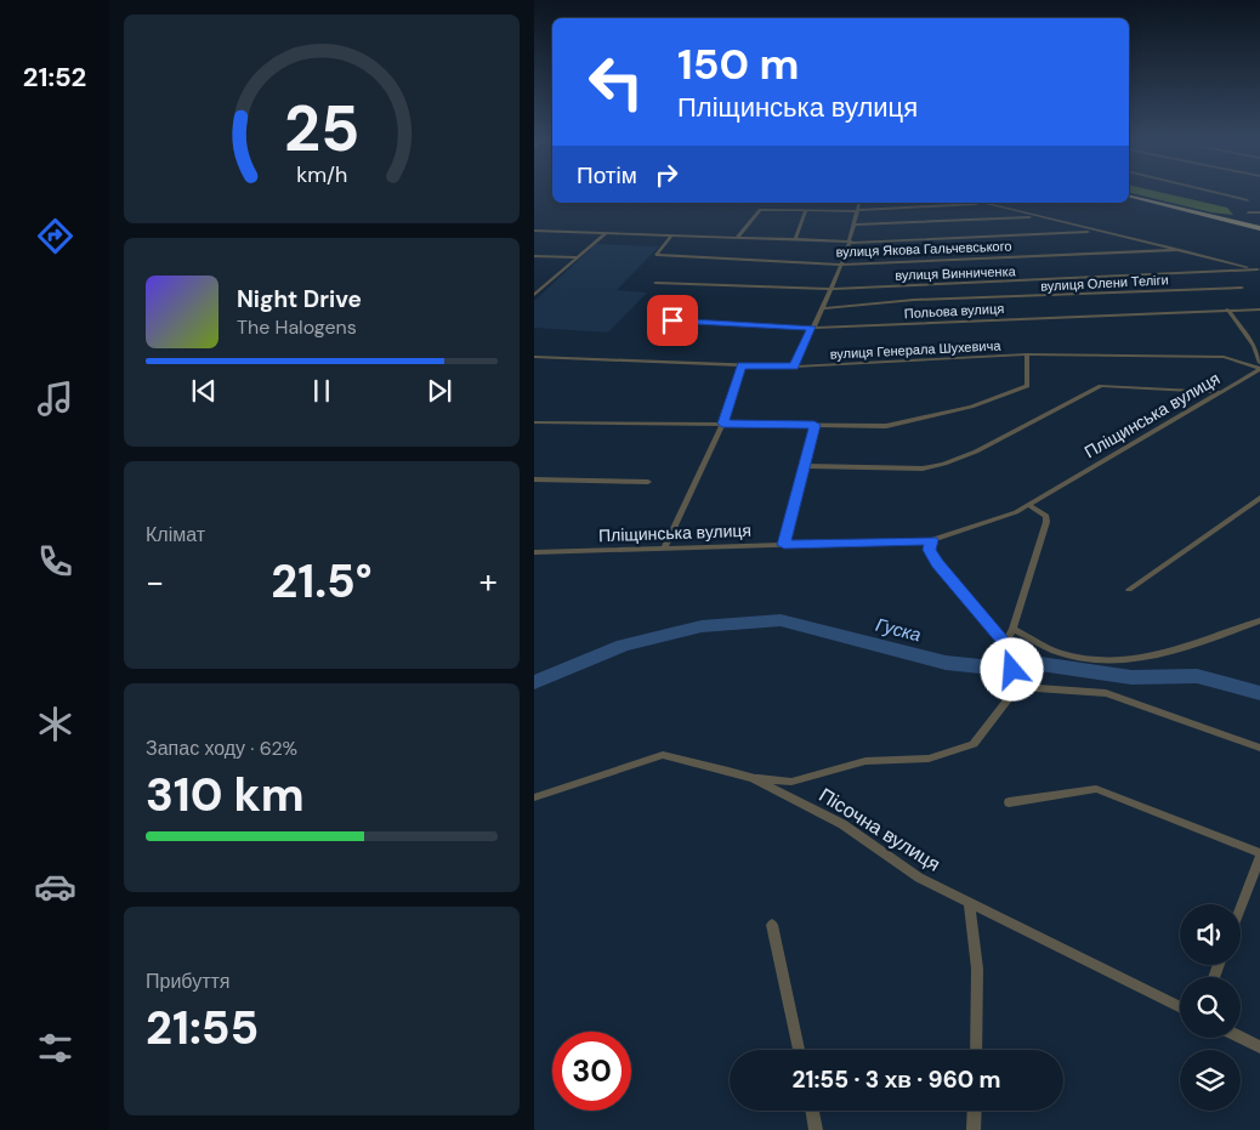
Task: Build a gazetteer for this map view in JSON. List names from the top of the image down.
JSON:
{
  "streets": {
    "street": [
      "вулиця Якова Гальчевського",
      "вулиця Винниченка",
      "вулиця Олени Теліги",
      "Польова вулиця",
      "вулиця Генерала Шухевича",
      "Пліщинська вулиця",
      "Пісочна вулиця"
    ]
  },
  "crossings": [
    ["вулиця Генерала Шухевича", "Пліщинська вулиця"]
  ],
  "water": ["Гуска"],
  "page": {
    "tabs": "21:52",
    "turn": ["150 m", "Пліщинська вулиця"],
    "then": "Потім",
    "song": ["Night Drive", "The Halogens"],
    "tile": [
      "Клімат",
      ["Запас ходу · 62%", "310 km"],
      ["Прибуття", "21:55"]
    ],
    "heat": ["−", "21.5°", "+"],
    "limit": "30",
    "trip": "21:55 · 3 хв · 960 m",
    "gauge": ["25", "km/h"]
  }
}
